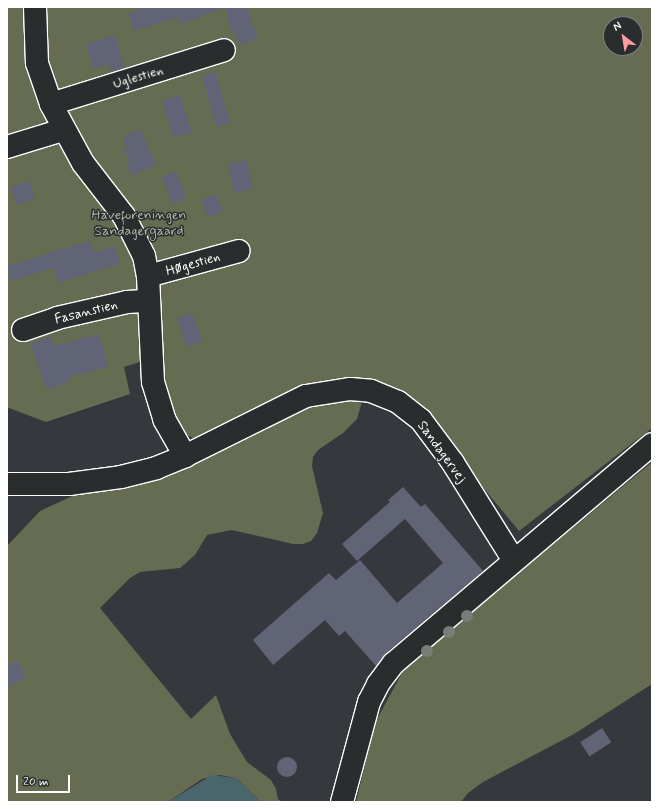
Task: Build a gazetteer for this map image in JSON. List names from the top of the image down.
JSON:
{
  "streets": {
    "street": [
      "Uglestien",
      "Høgestien",
      "Fasanstien",
      "Sandagervej"
    ]
  },
  "parks": ["Haveforeningen Sandagergaard"],
  "scale_bar": "20 m",
  "north": "top left"
}
